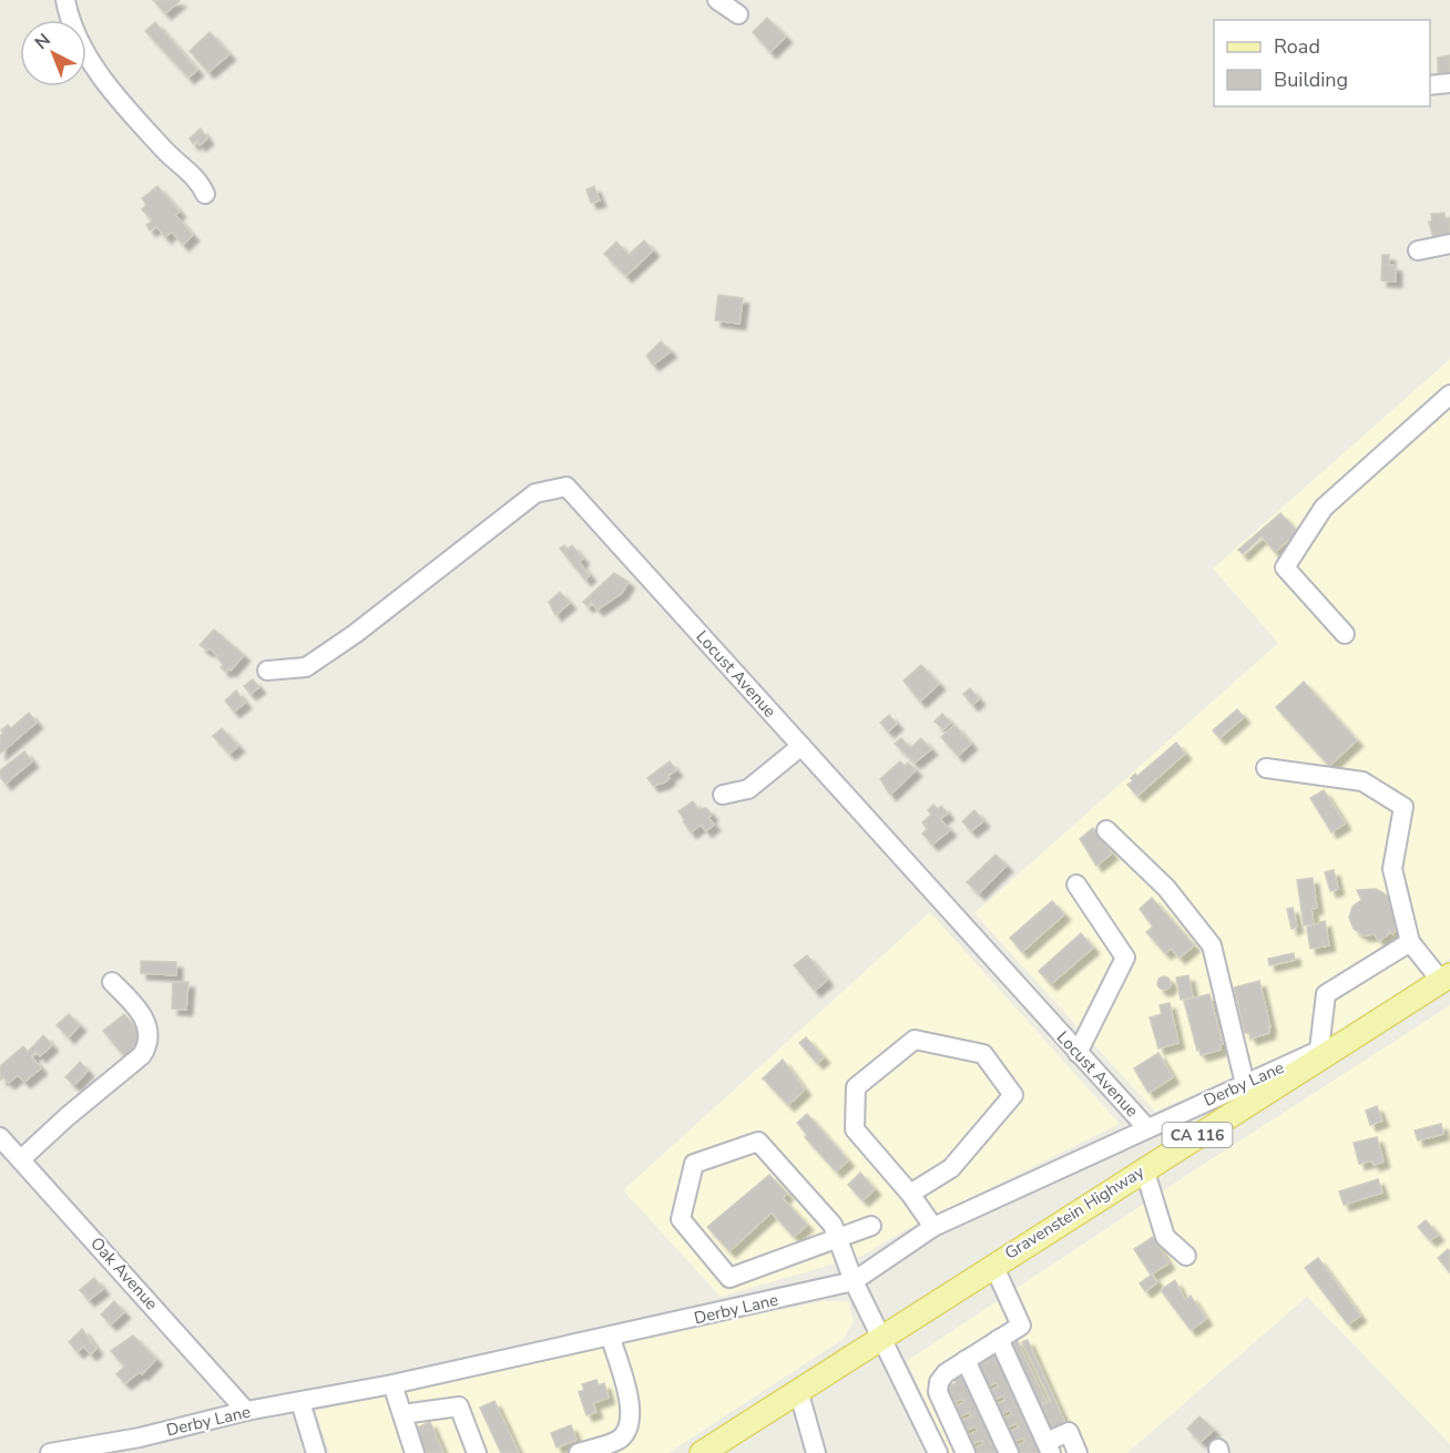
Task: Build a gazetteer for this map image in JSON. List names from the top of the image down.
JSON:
{
  "streets": {
    "main road": ["CA 116", "Gravenstein Highway"],
    "street": ["Locust Avenue", "Derby Lane", "Oak Avenue"]
  },
  "crossings": [
    ["Locust Avenue", "Derby Lane"],
    ["Derby Lane", "Gravenstein Highway"],
    ["Derby Lane", "Oak Avenue"]
  ],
  "legend": ["Road", "Building"],
  "north": "top left"
}
